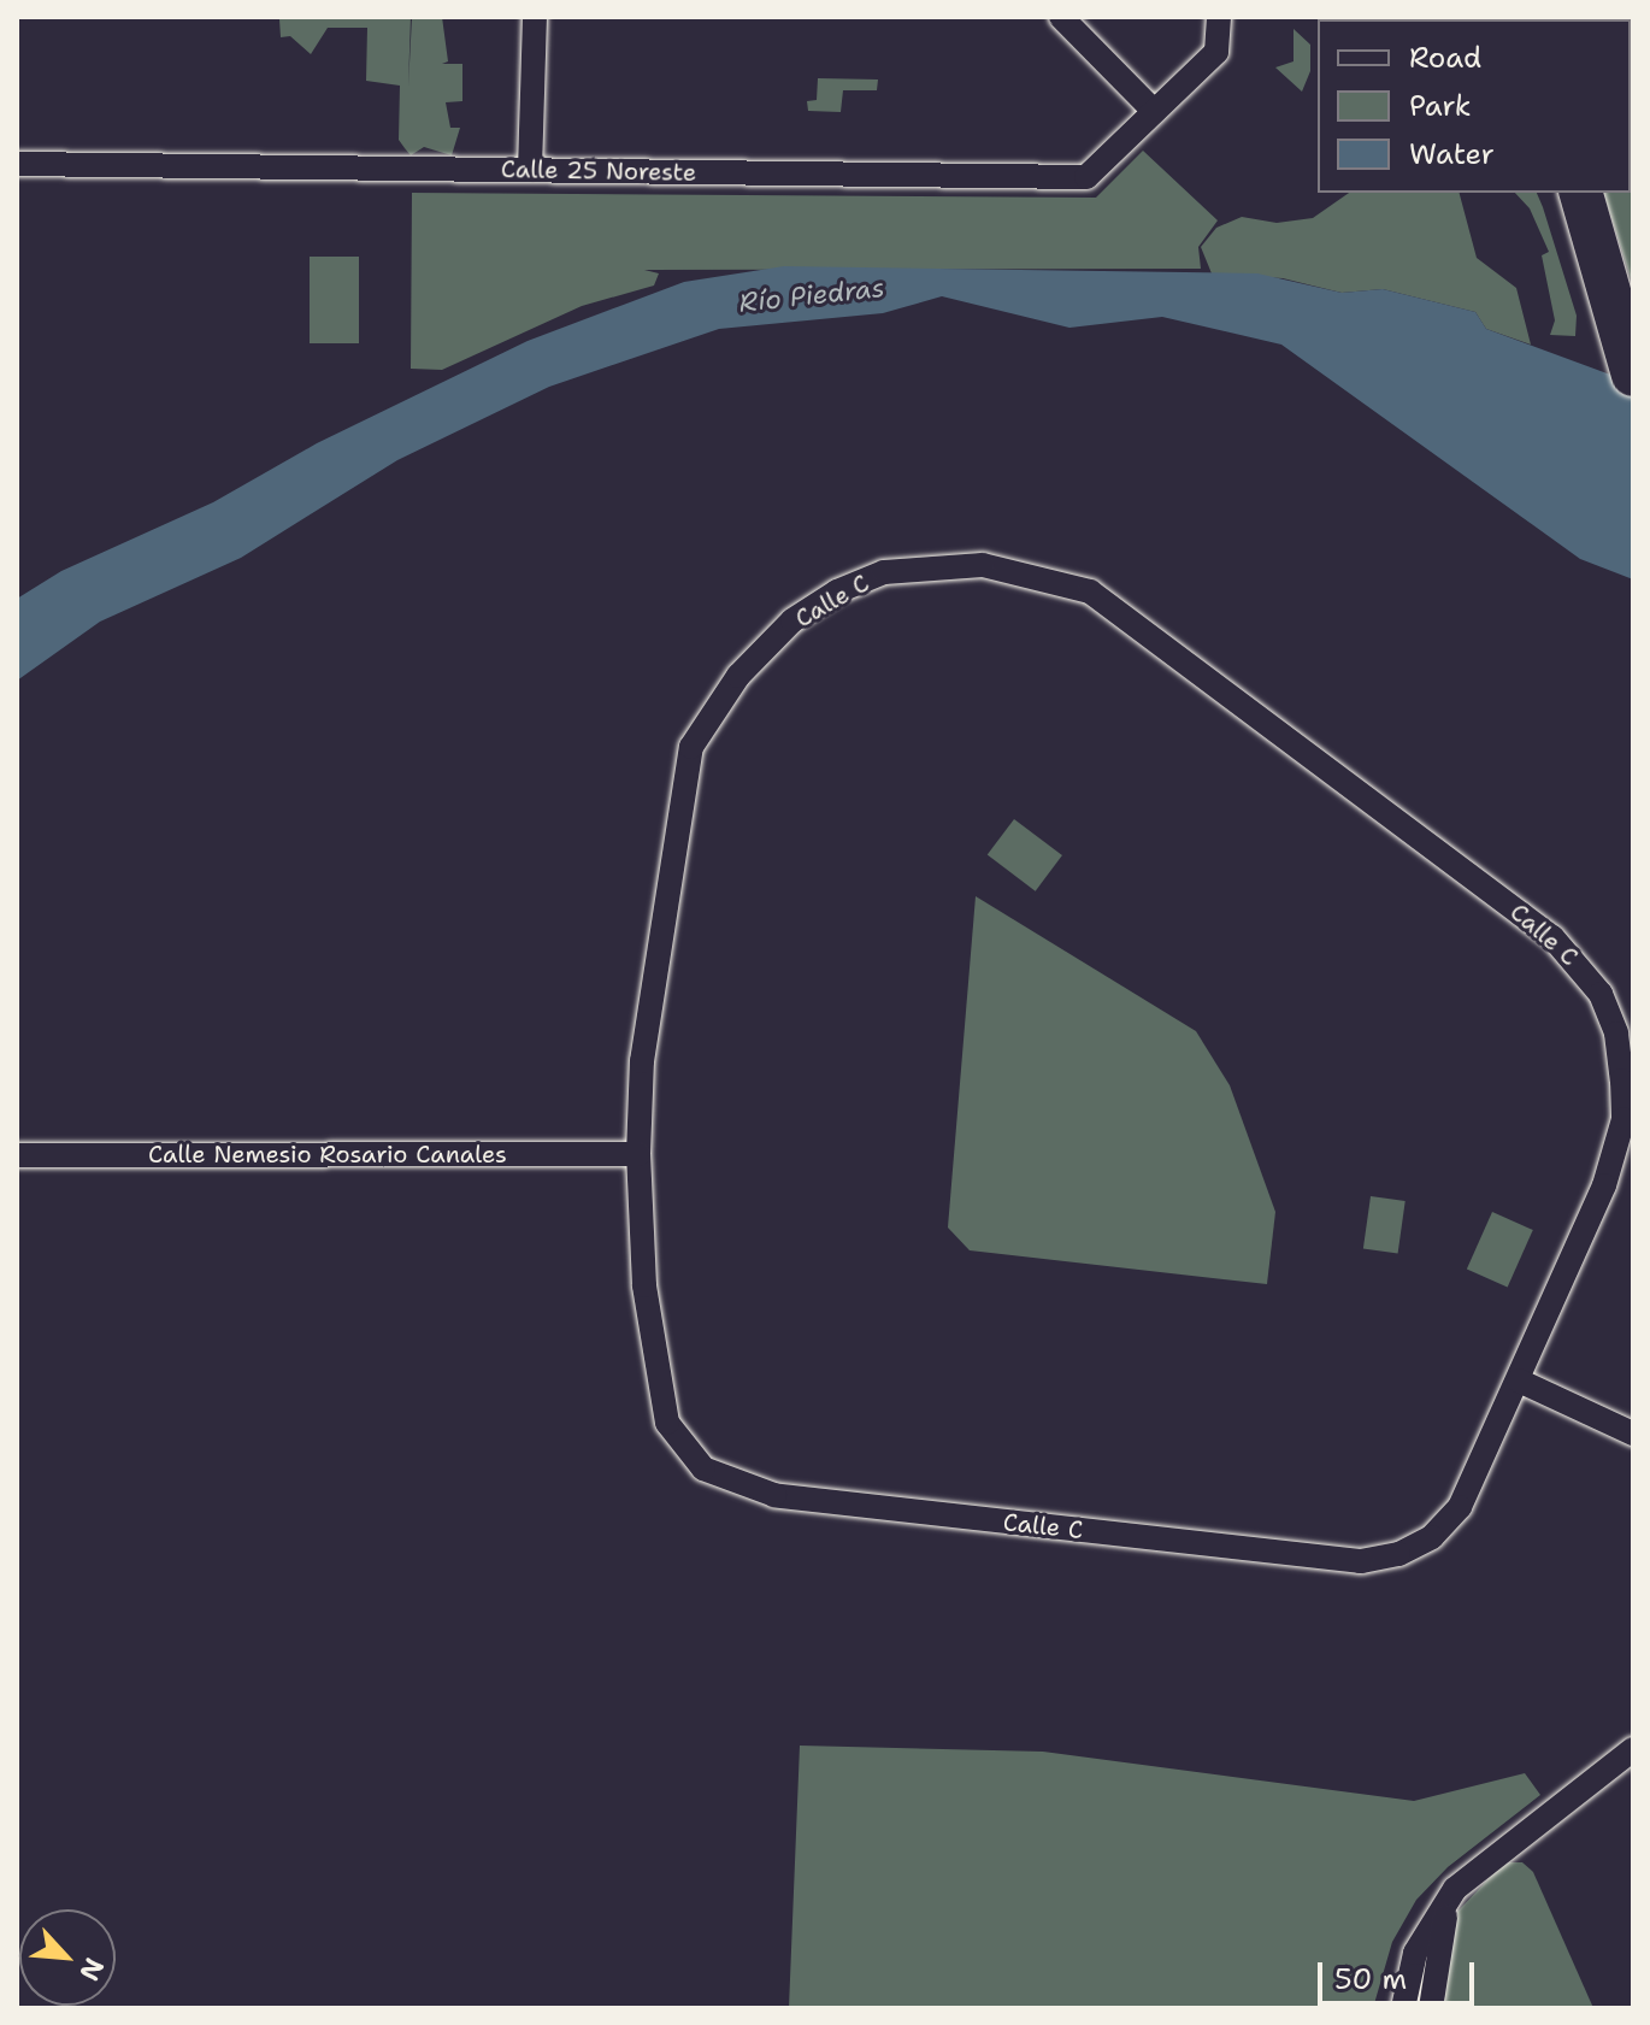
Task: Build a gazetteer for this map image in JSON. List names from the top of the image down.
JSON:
{
  "streets": {
    "street": ["Calle 25 Noreste", "Calle C", "Calle Nemesio Rosario Canales"]
  },
  "crossings": [
    ["Calle C", "Calle Nemesio Rosario Canales"]
  ],
  "water": ["Río Piedras"],
  "legend": ["Road", "Park", "Water"],
  "scale_bar": "50 m",
  "north": "bottom right"
}
